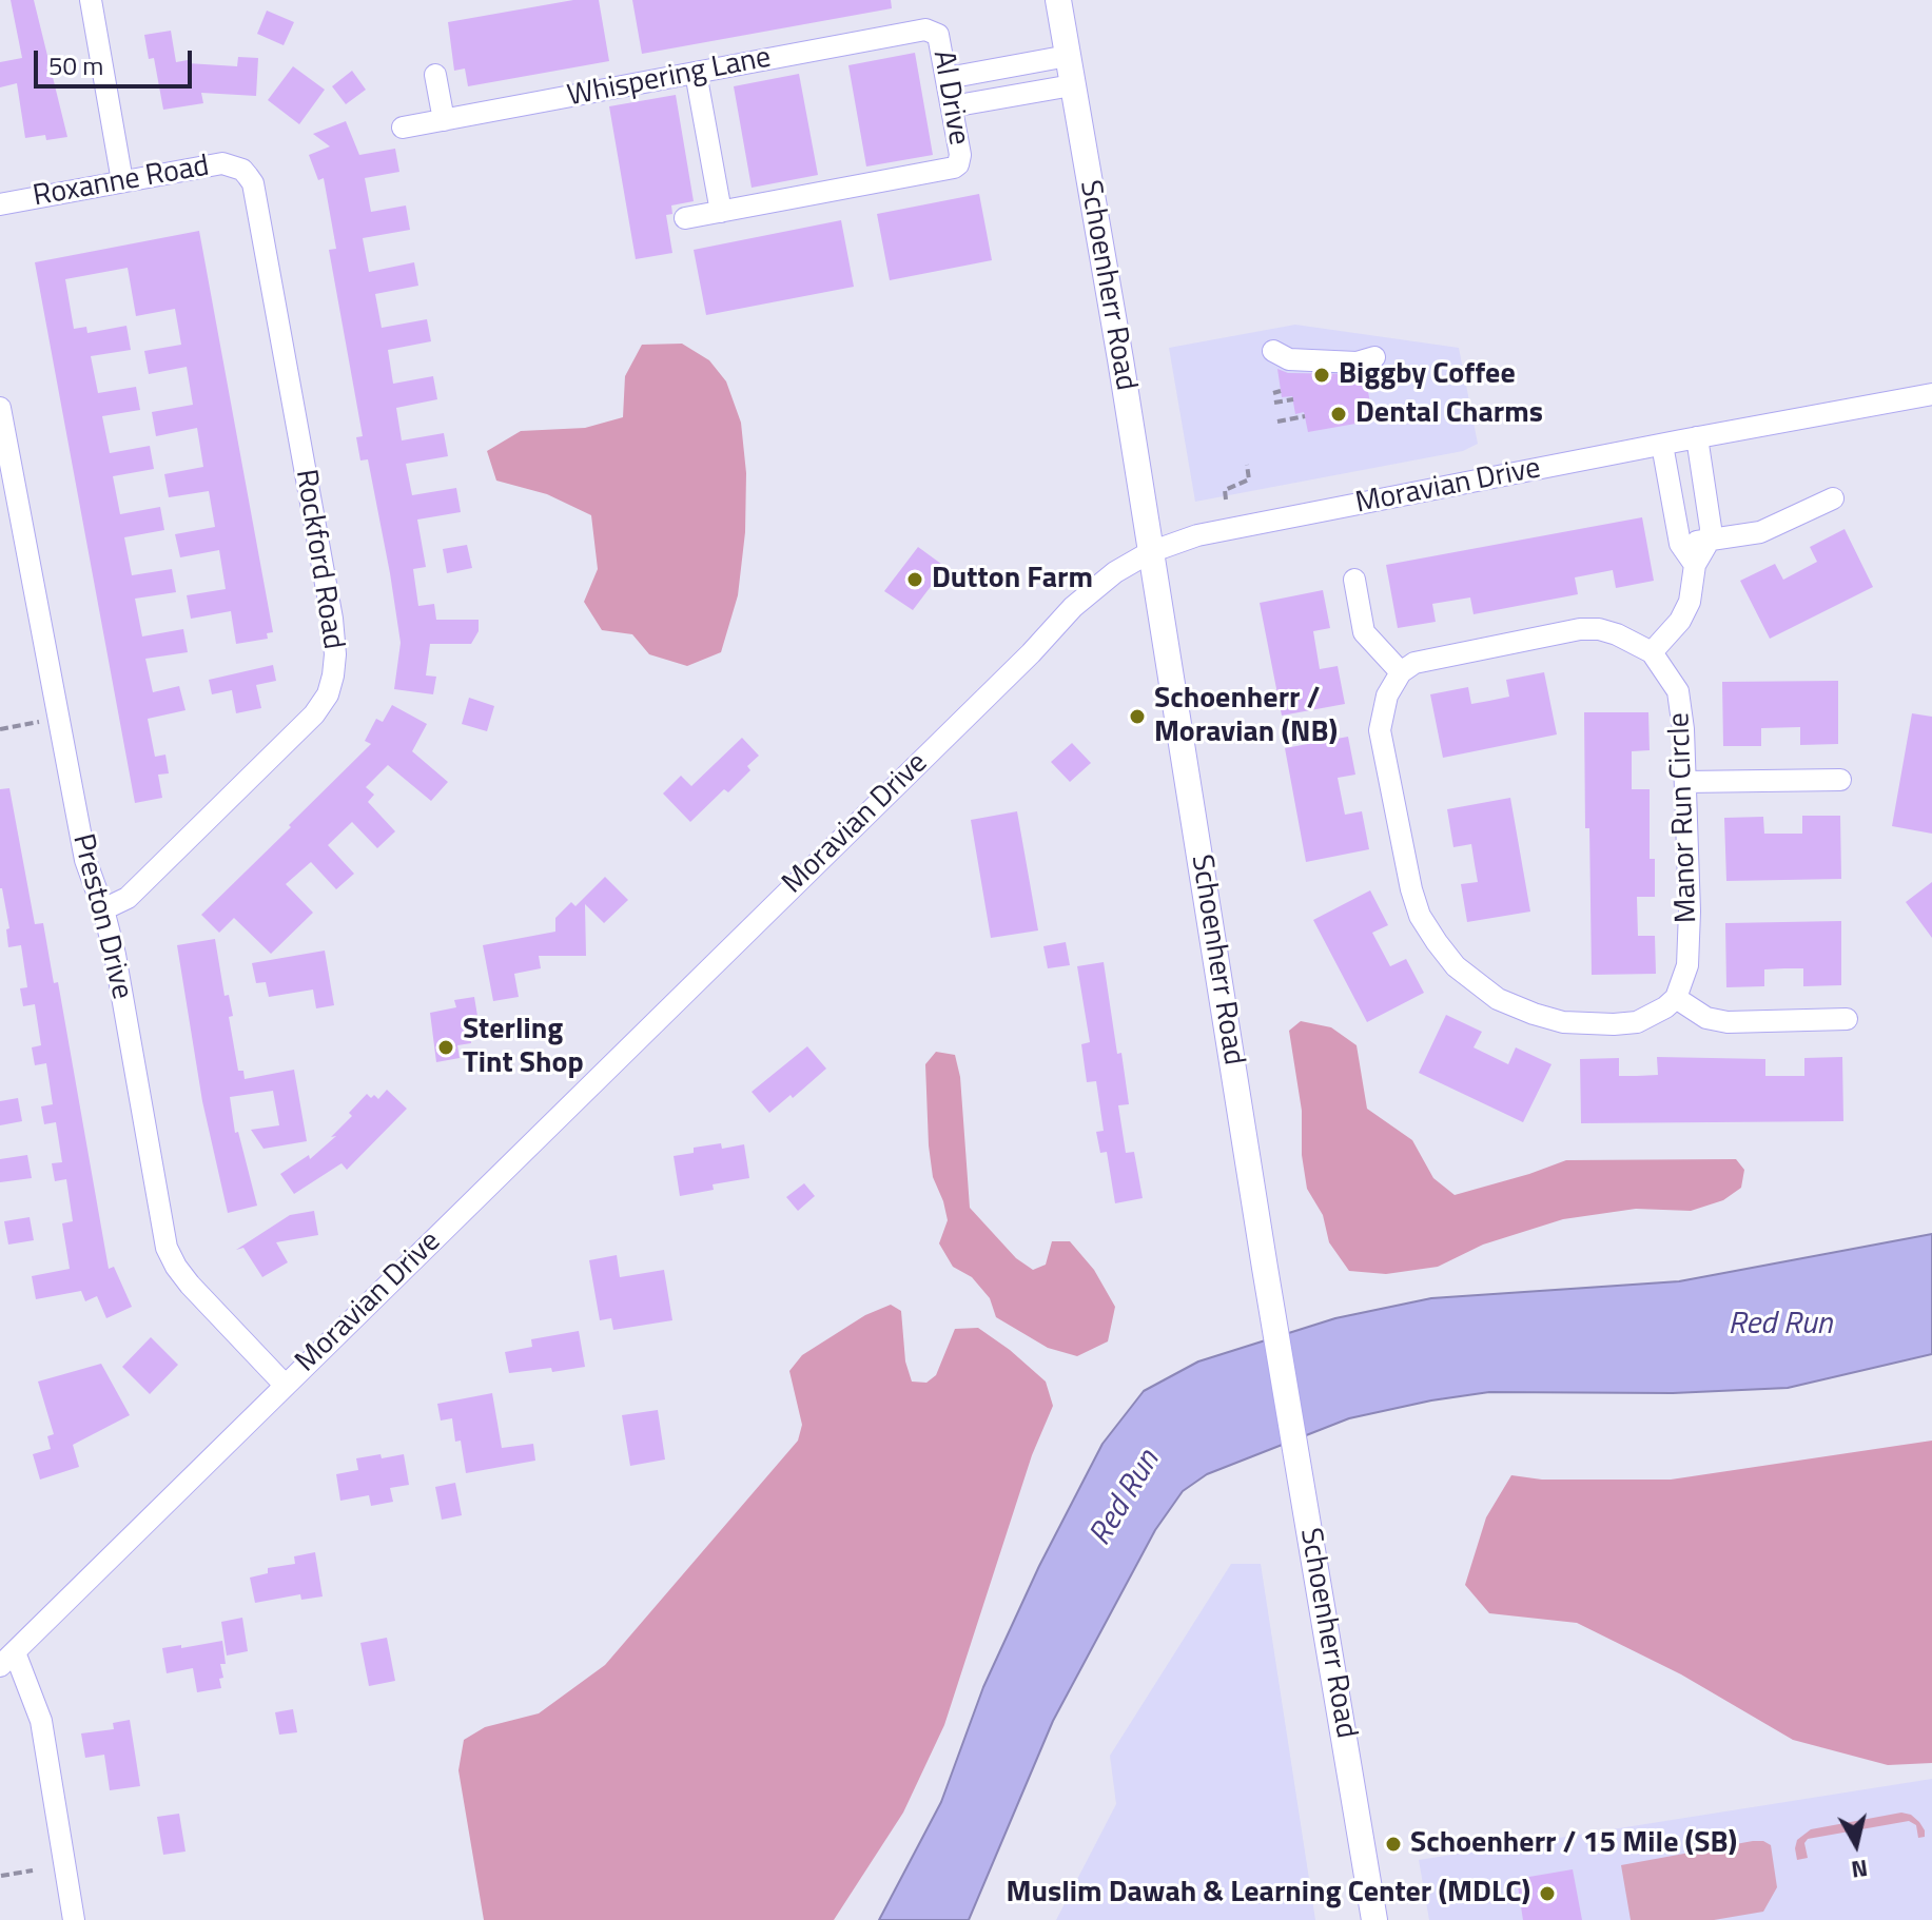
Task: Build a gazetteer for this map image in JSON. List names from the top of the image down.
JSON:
{
  "streets": {
    "main road": ["Schoenherr Road"],
    "street": [
      "Whispering Lane",
      "Al Drive",
      "Roxanne Road",
      "Moravian Drive",
      "Rockford Road",
      "Manor Run Circle",
      "Preston Drive"
    ]
  },
  "crossings": [
    ["Whispering Lane", "Al Drive"],
    ["Roxanne Road", "Rockford Road"],
    ["Schoenherr Road", "Moravian Drive"],
    ["Moravian Drive", "Preston Drive"],
    ["Rockford Road", "Preston Drive"]
  ],
  "water": ["Red Run"],
  "places": [
    "Biggby Coffee",
    "Dental Charms",
    "Dutton Farm",
    "Schoenherr / Moravian (NB)",
    "Sterling Tint Shop",
    "Schoenherr / 15 Mile (SB)",
    "Muslim Dawah & Learning Center (MDLC)"
  ],
  "scale_bar": "50 m",
  "north": "bottom"
}
